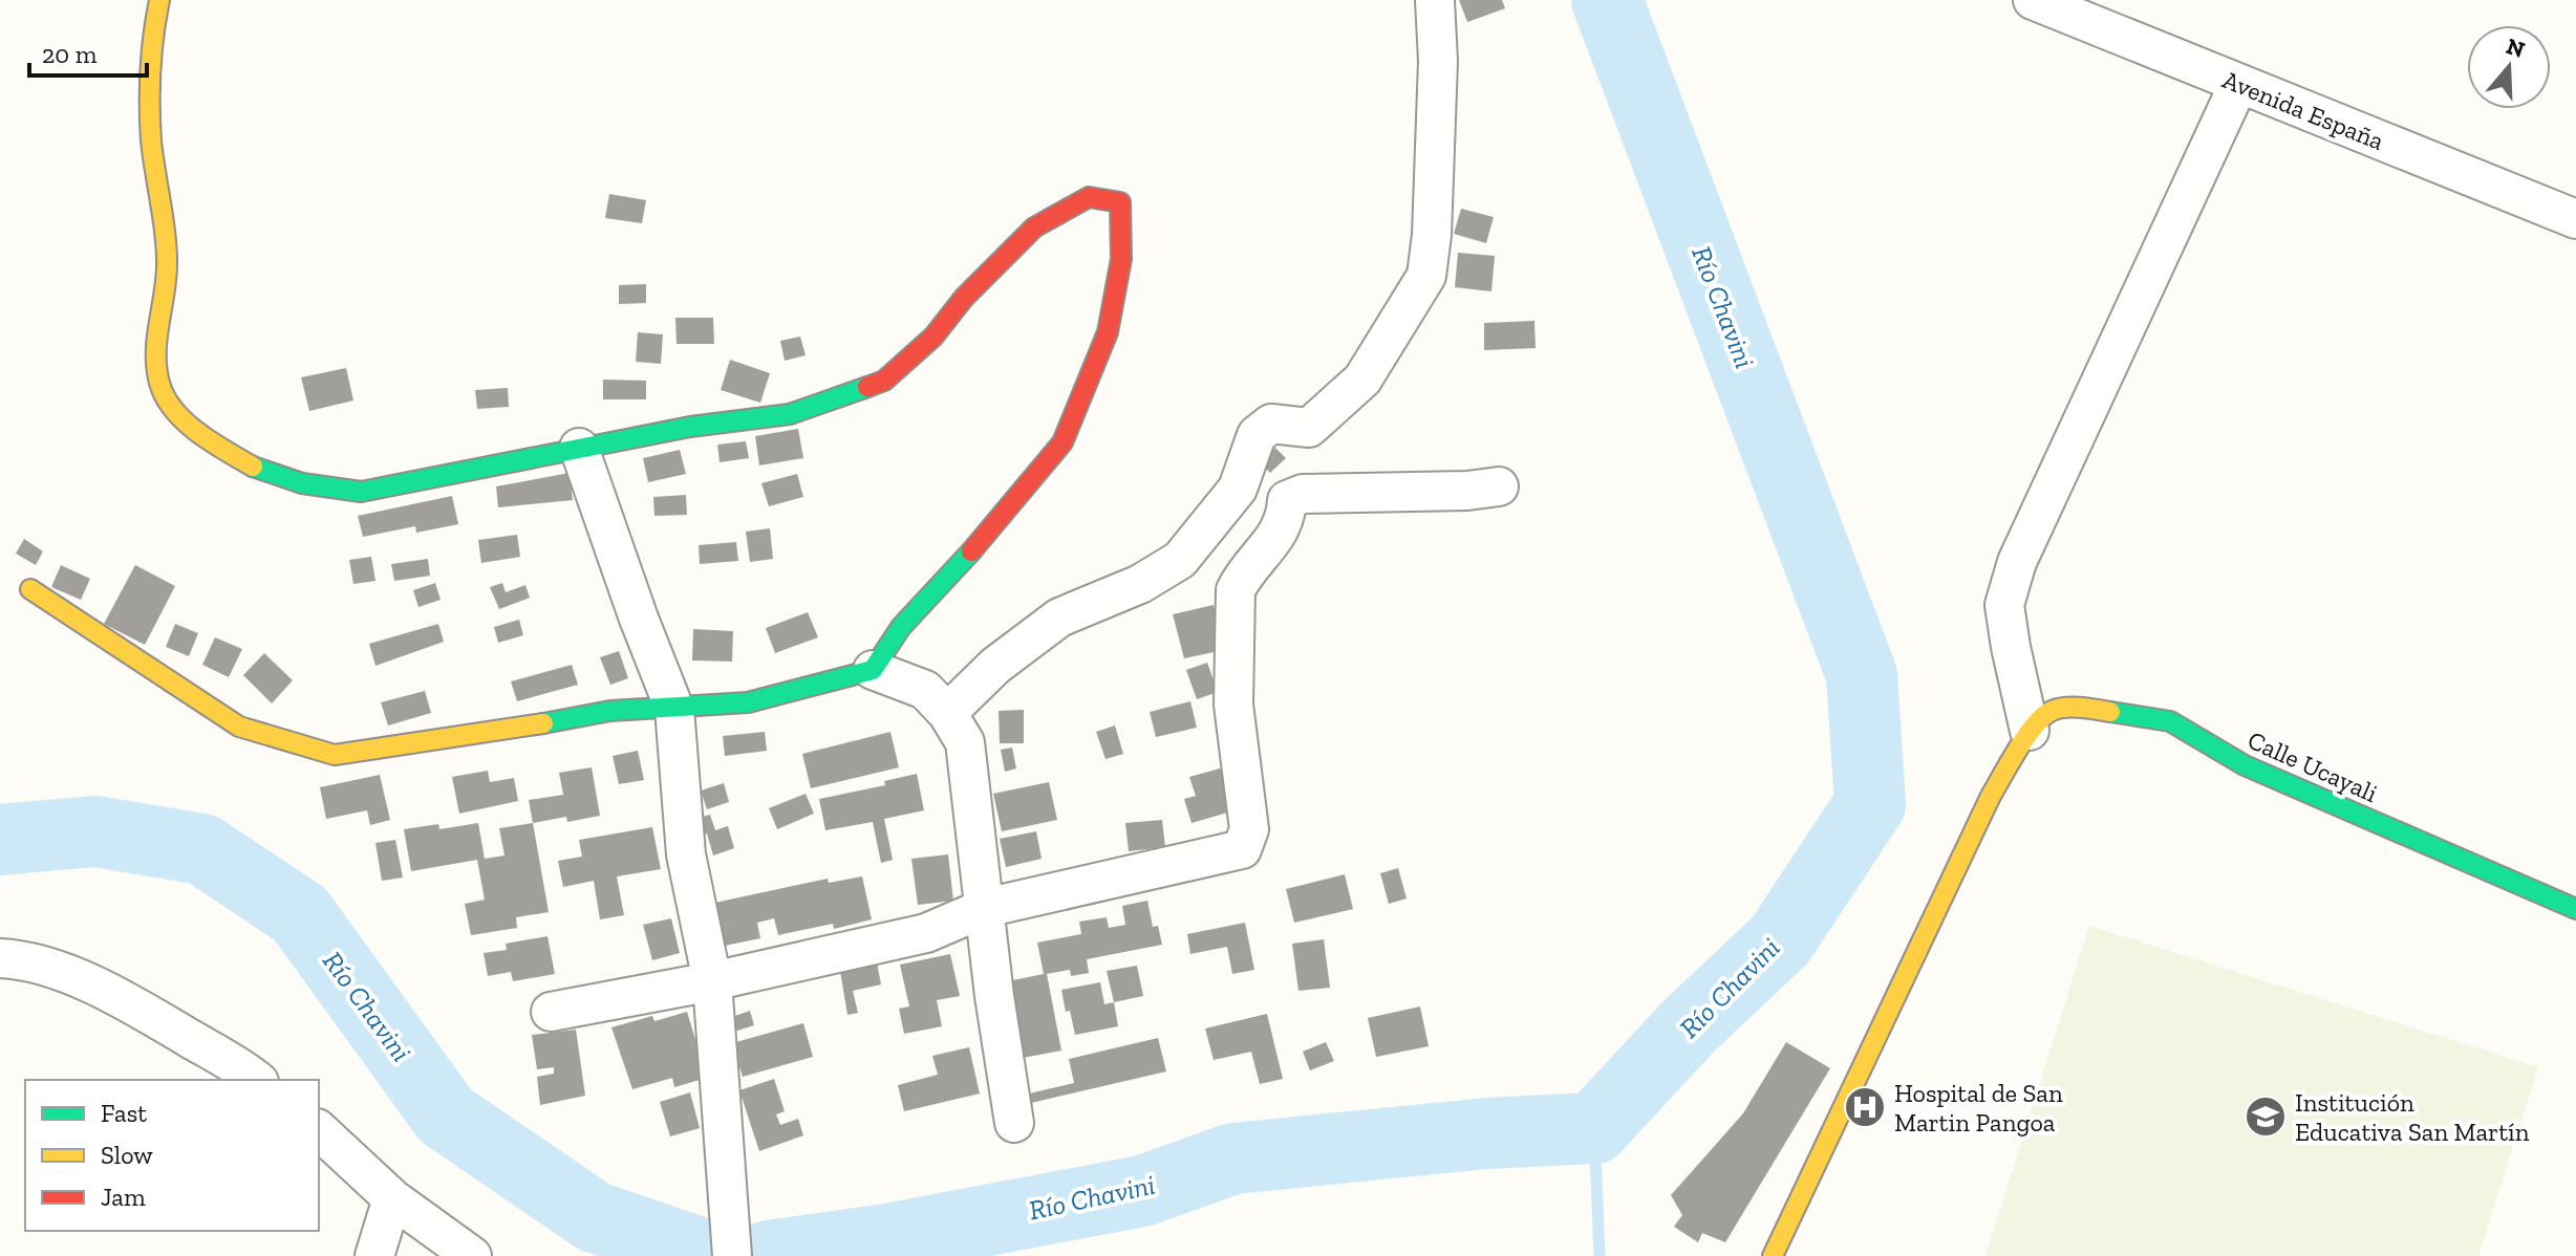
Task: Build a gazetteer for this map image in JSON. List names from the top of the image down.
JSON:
{
  "streets": {
    "street": ["Avenida España", "Calle Ucayali"]
  },
  "water": ["Río Chavini"],
  "places": {
    "hospital": ["Hospital de San Martin Pangoa"],
    "school or university": ["Institución Educativa San Martín"]
  },
  "legend": ["Fast", "Slow", "Jam"],
  "scale_bar": "20 m",
  "north": "top"
}
